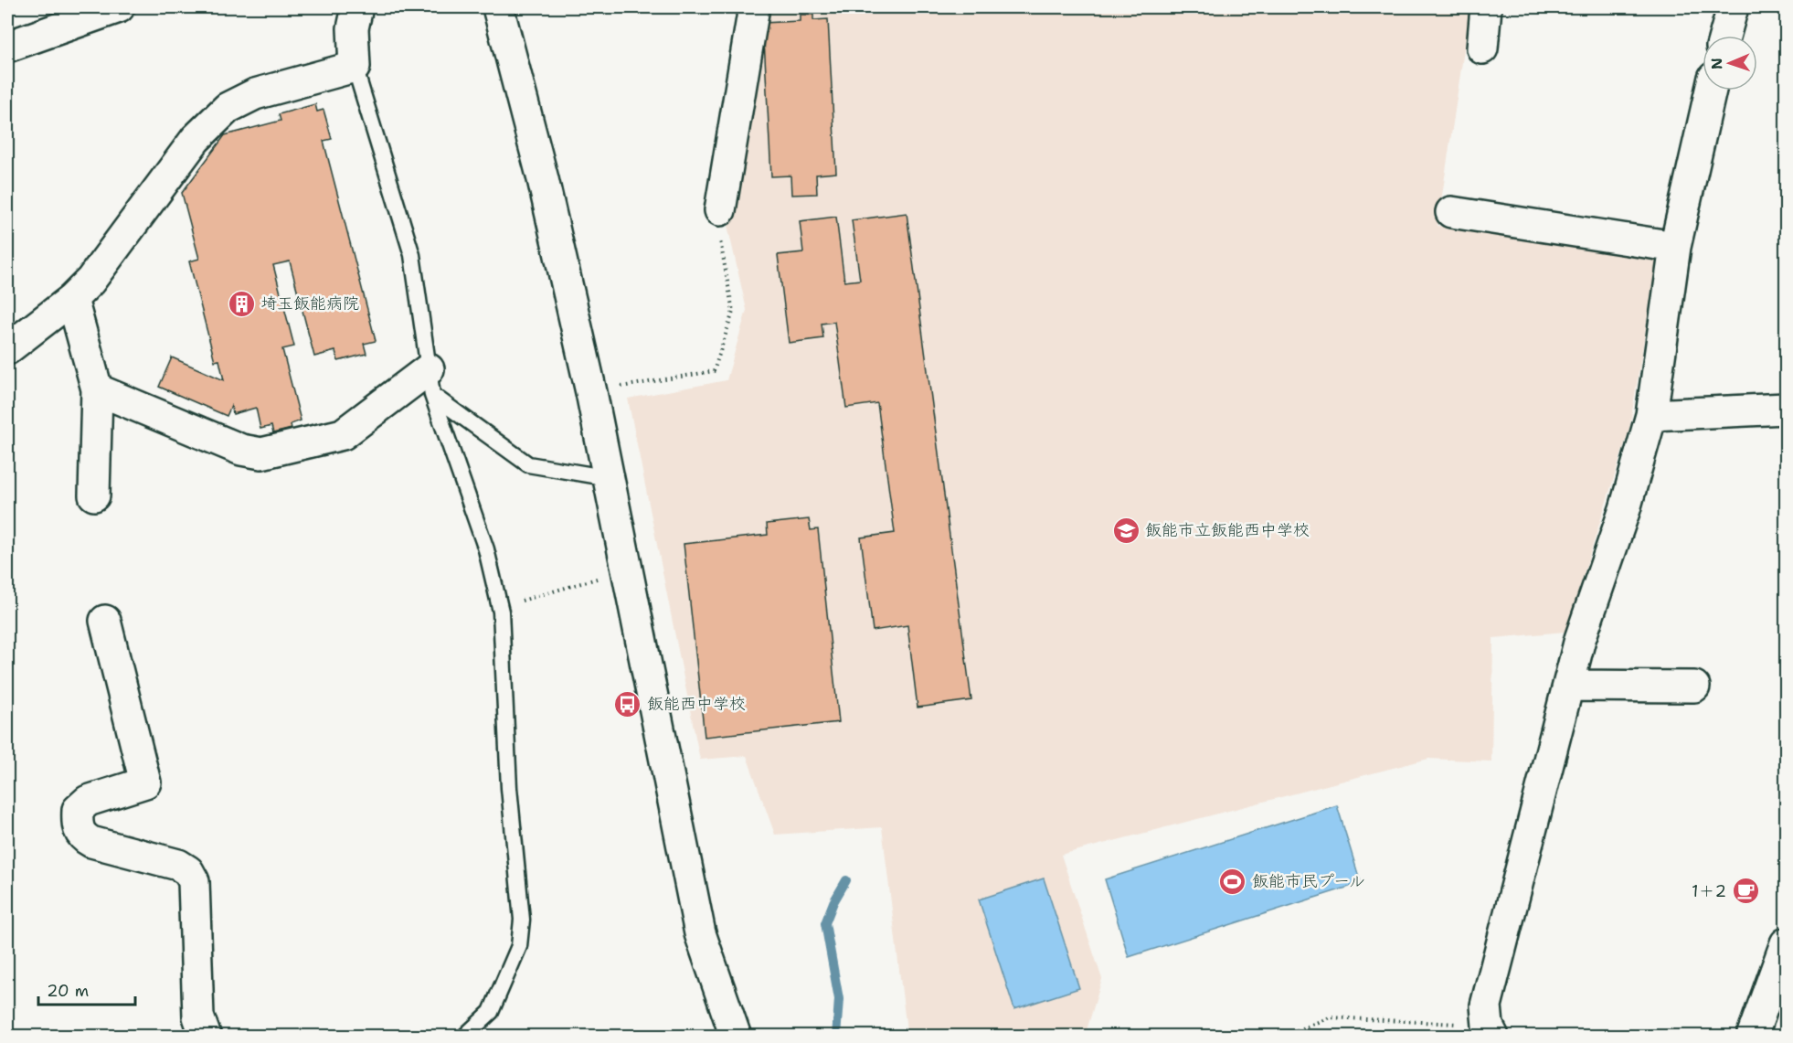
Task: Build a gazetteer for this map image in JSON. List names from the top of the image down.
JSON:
{
  "places": {
    "building": ["埼玉飯能病院"],
    "school or university": ["飯能市立飯能西中学校"],
    "bus stop": ["飯能西中学校"],
    "sports": ["飯能市民プール"],
    "cafe": ["1＋2"]
  },
  "scale_bar": "20 m",
  "north": "left"
}
